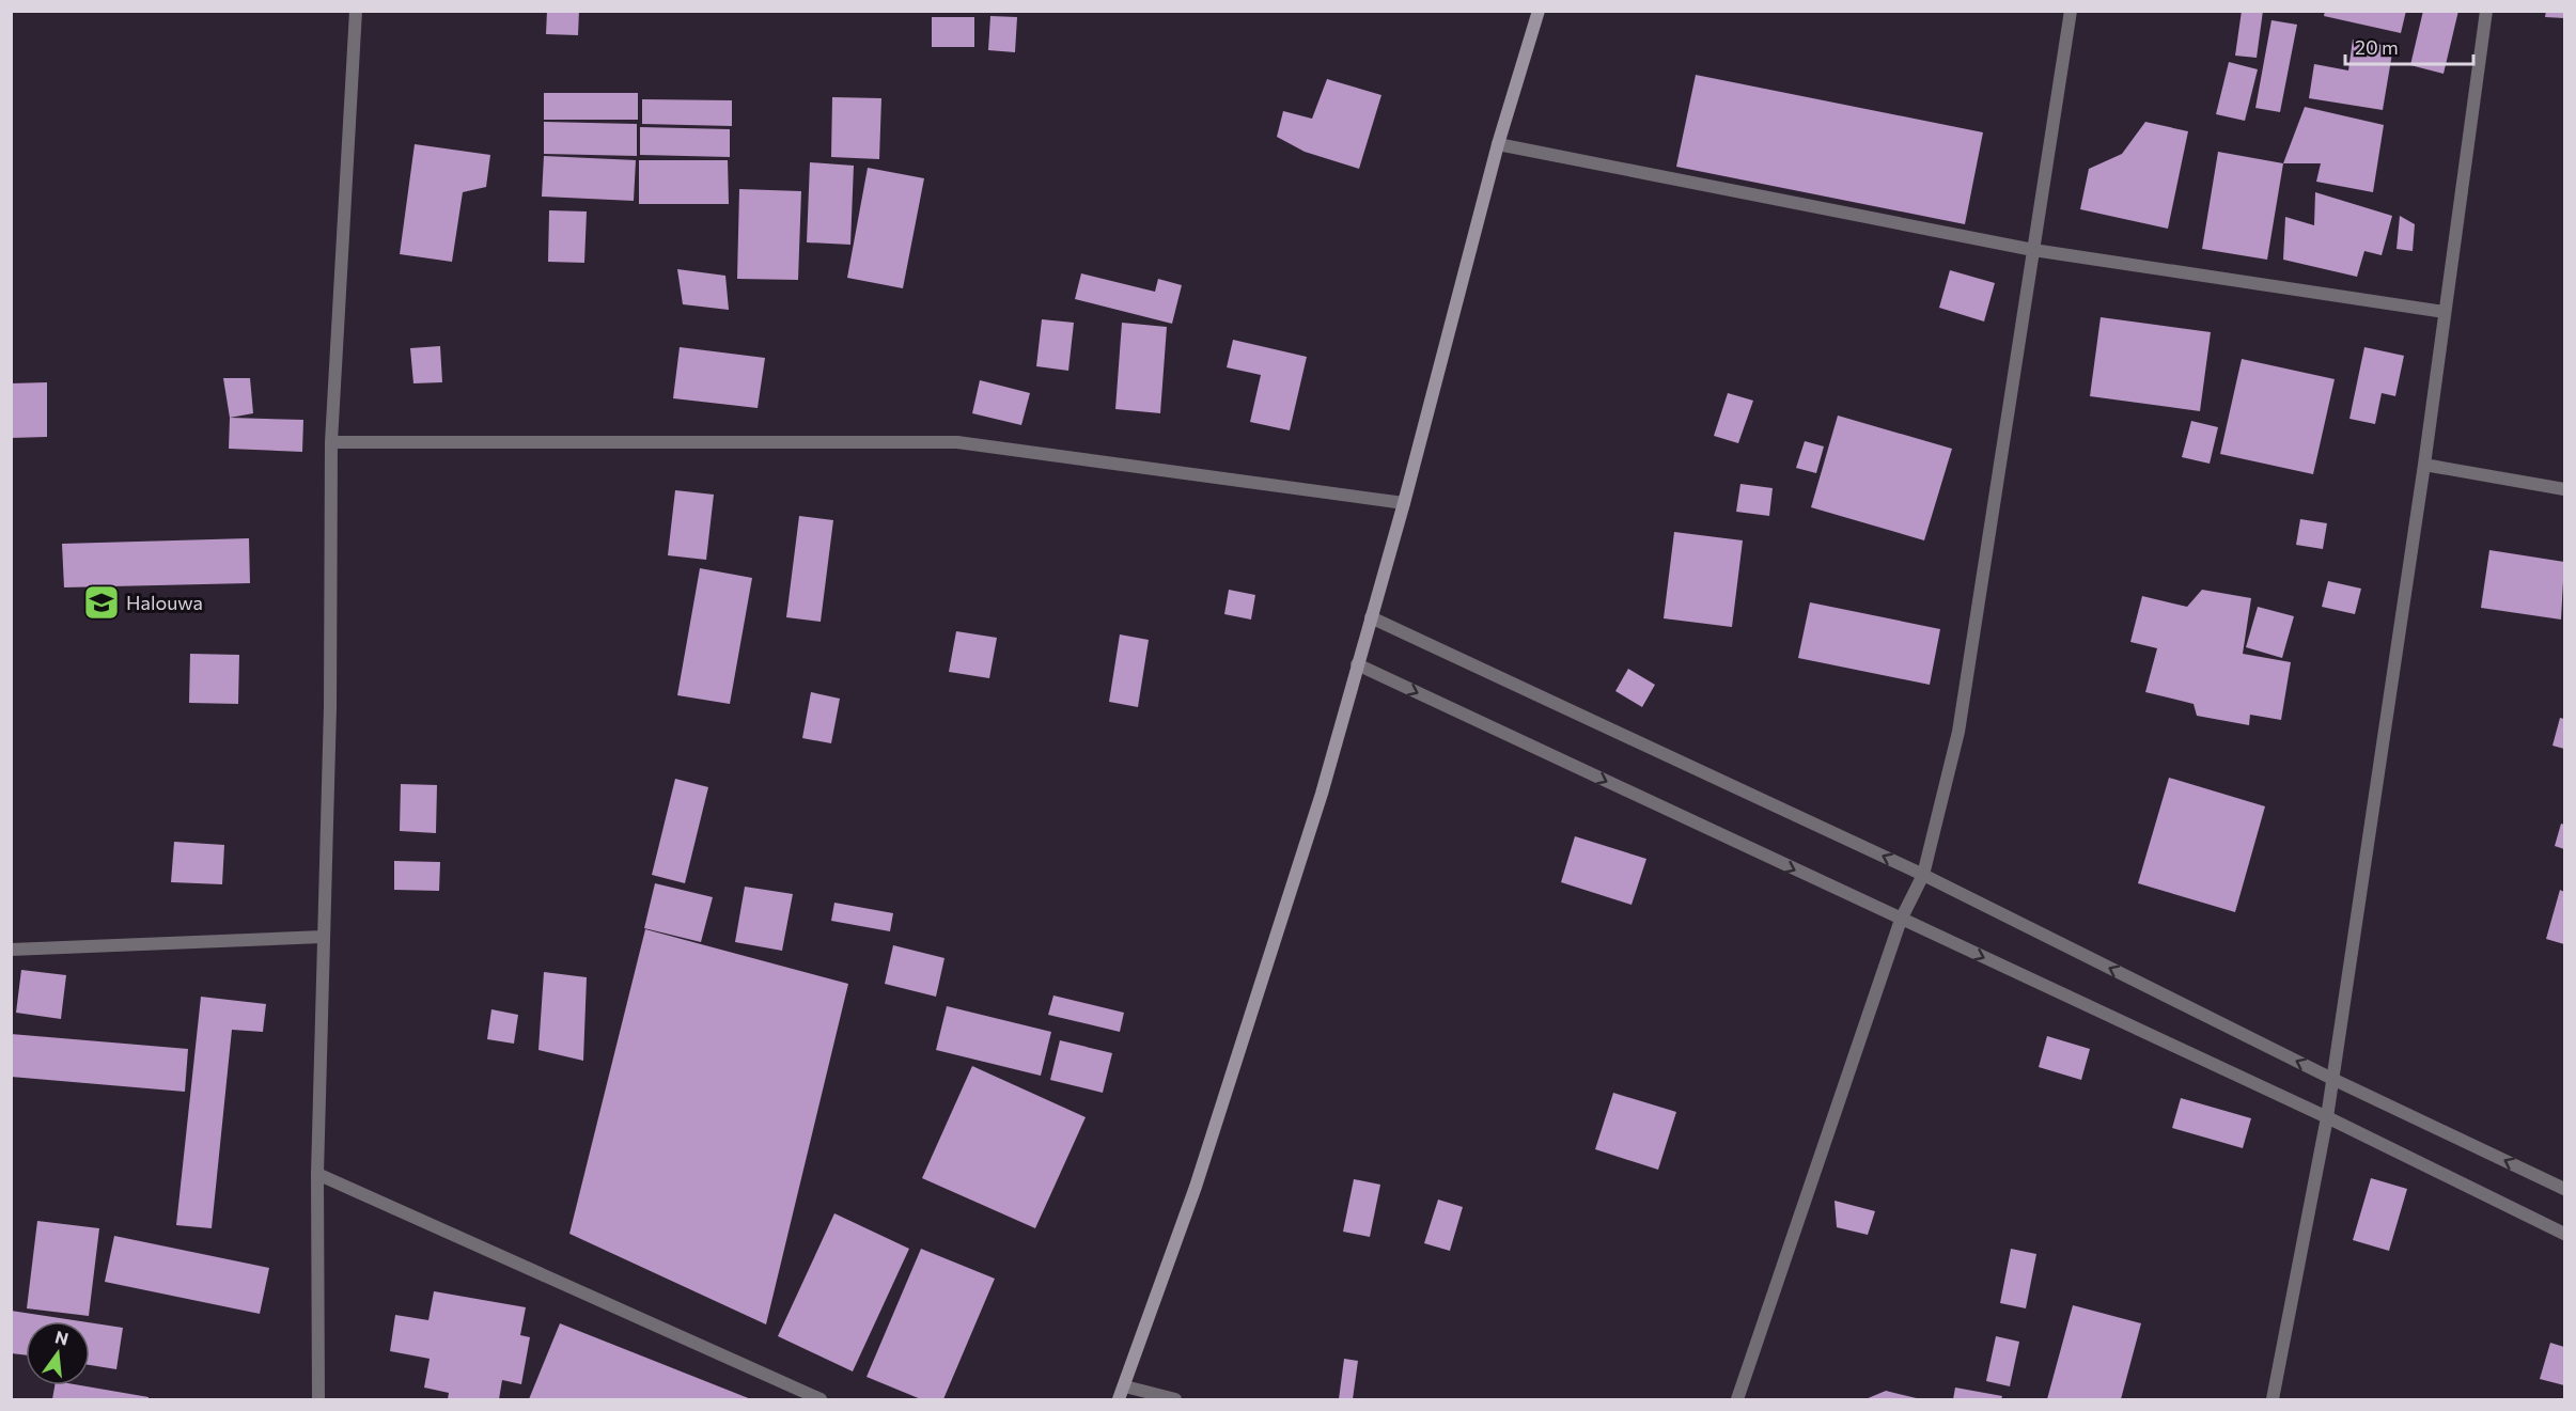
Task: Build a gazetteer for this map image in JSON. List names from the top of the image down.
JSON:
{
  "places": {
    "school or university": ["Halouwa"]
  },
  "scale_bar": "20 m",
  "north": "top"
}
